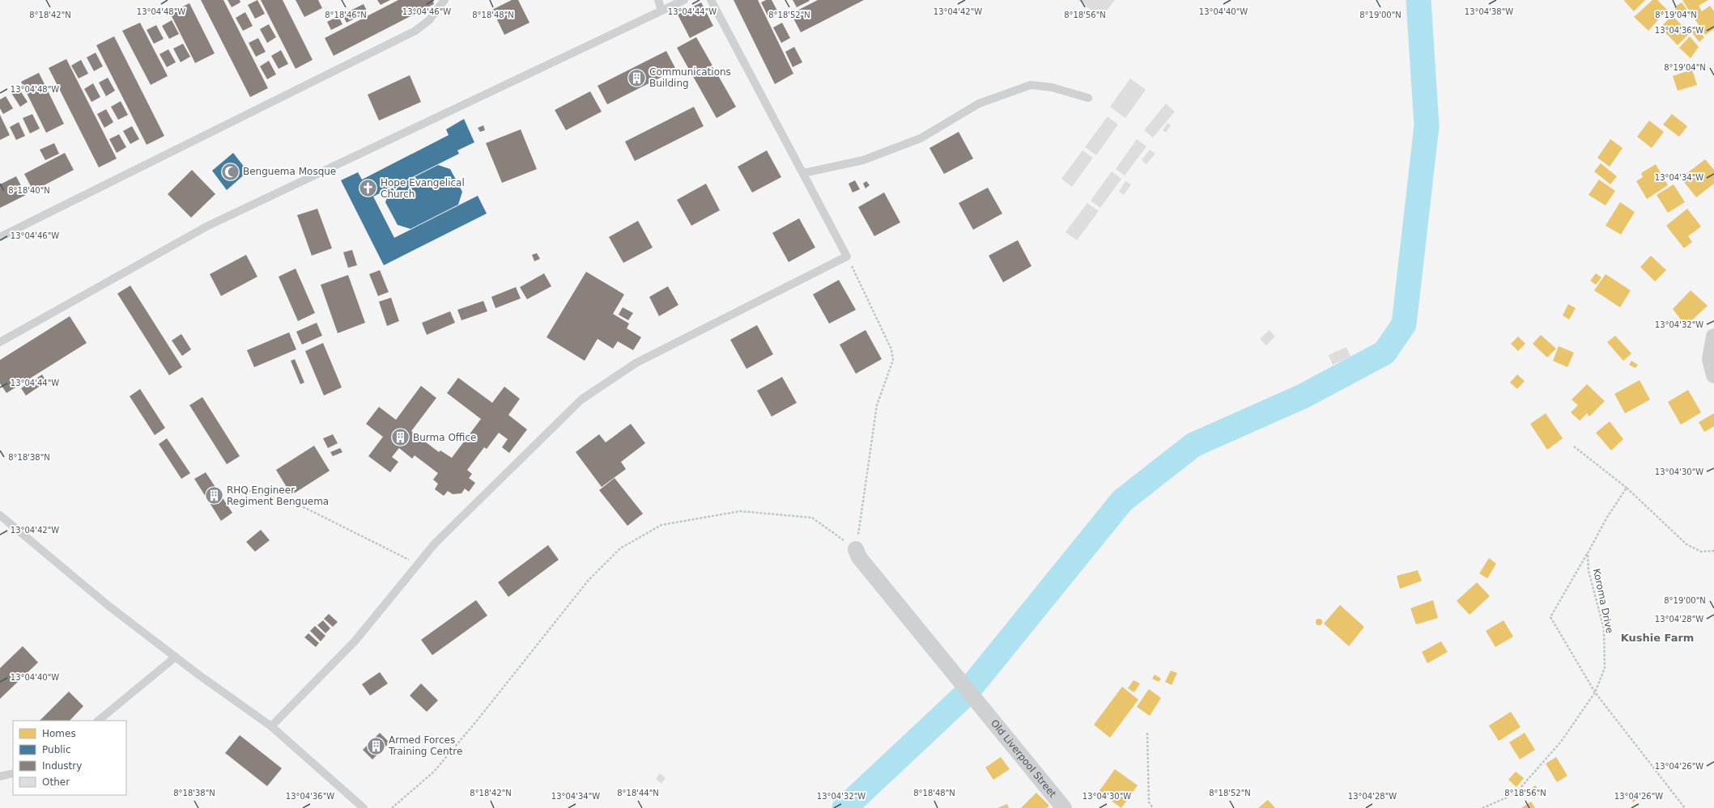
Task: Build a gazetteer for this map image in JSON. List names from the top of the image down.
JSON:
{
  "streets": {
    "street": ["Old Liverpool Street"],
    "path": ["Koroma Drive"]
  },
  "districts": ["Kushie Farm"],
  "places": {
    "building": [
      "Communications Building",
      "Burma Office",
      "RHQ Engineer Regiment Benguema",
      "Armed Forces Training Centre"
    ],
    "mosque": ["Benguema Mosque"],
    "church": ["Hope Evangelical Church"]
  },
  "legend": [
    "Homes",
    "Public",
    "Industry",
    "Other"
  ],
  "coordinates": [
    "13°04'48\"W",
    "13°04'46\"W",
    "13°04'44\"W",
    "13°04'42\"W",
    "13°04'40\"W",
    "13°04'38\"W",
    "8°18'42\"N",
    "8°18'46\"N",
    "8°18'48\"N",
    "8°18'52\"N",
    "8°18'56\"N",
    "8°19'00\"N",
    "8°19'04\"N",
    "13°04'36\"W",
    "13°04'34\"W",
    "8°18'40\"N",
    "13°04'32\"W",
    "8°18'38\"N",
    "13°04'30\"W",
    "13°04'28\"W",
    "13°04'26\"W",
    "8°18'44\"N"
  ]
}
